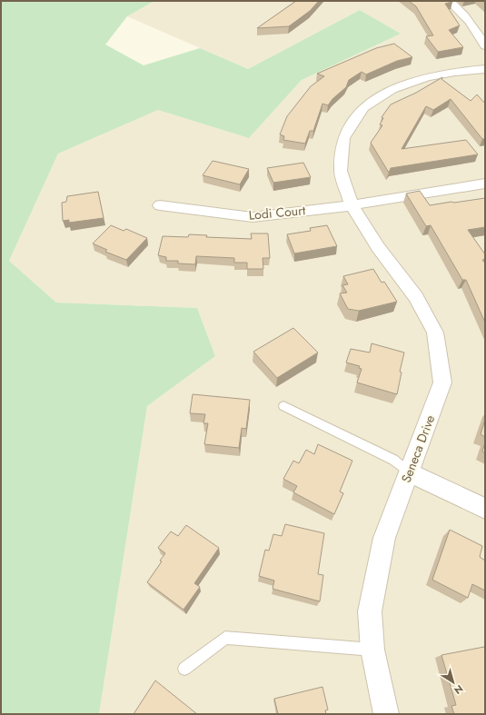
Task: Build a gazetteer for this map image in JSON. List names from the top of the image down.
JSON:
{
  "streets": {
    "street": ["Lodi Court", "Seneca Drive"]
  },
  "crossings": [
    ["Lodi Court", "Seneca Drive"]
  ],
  "north": "bottom right"
}
